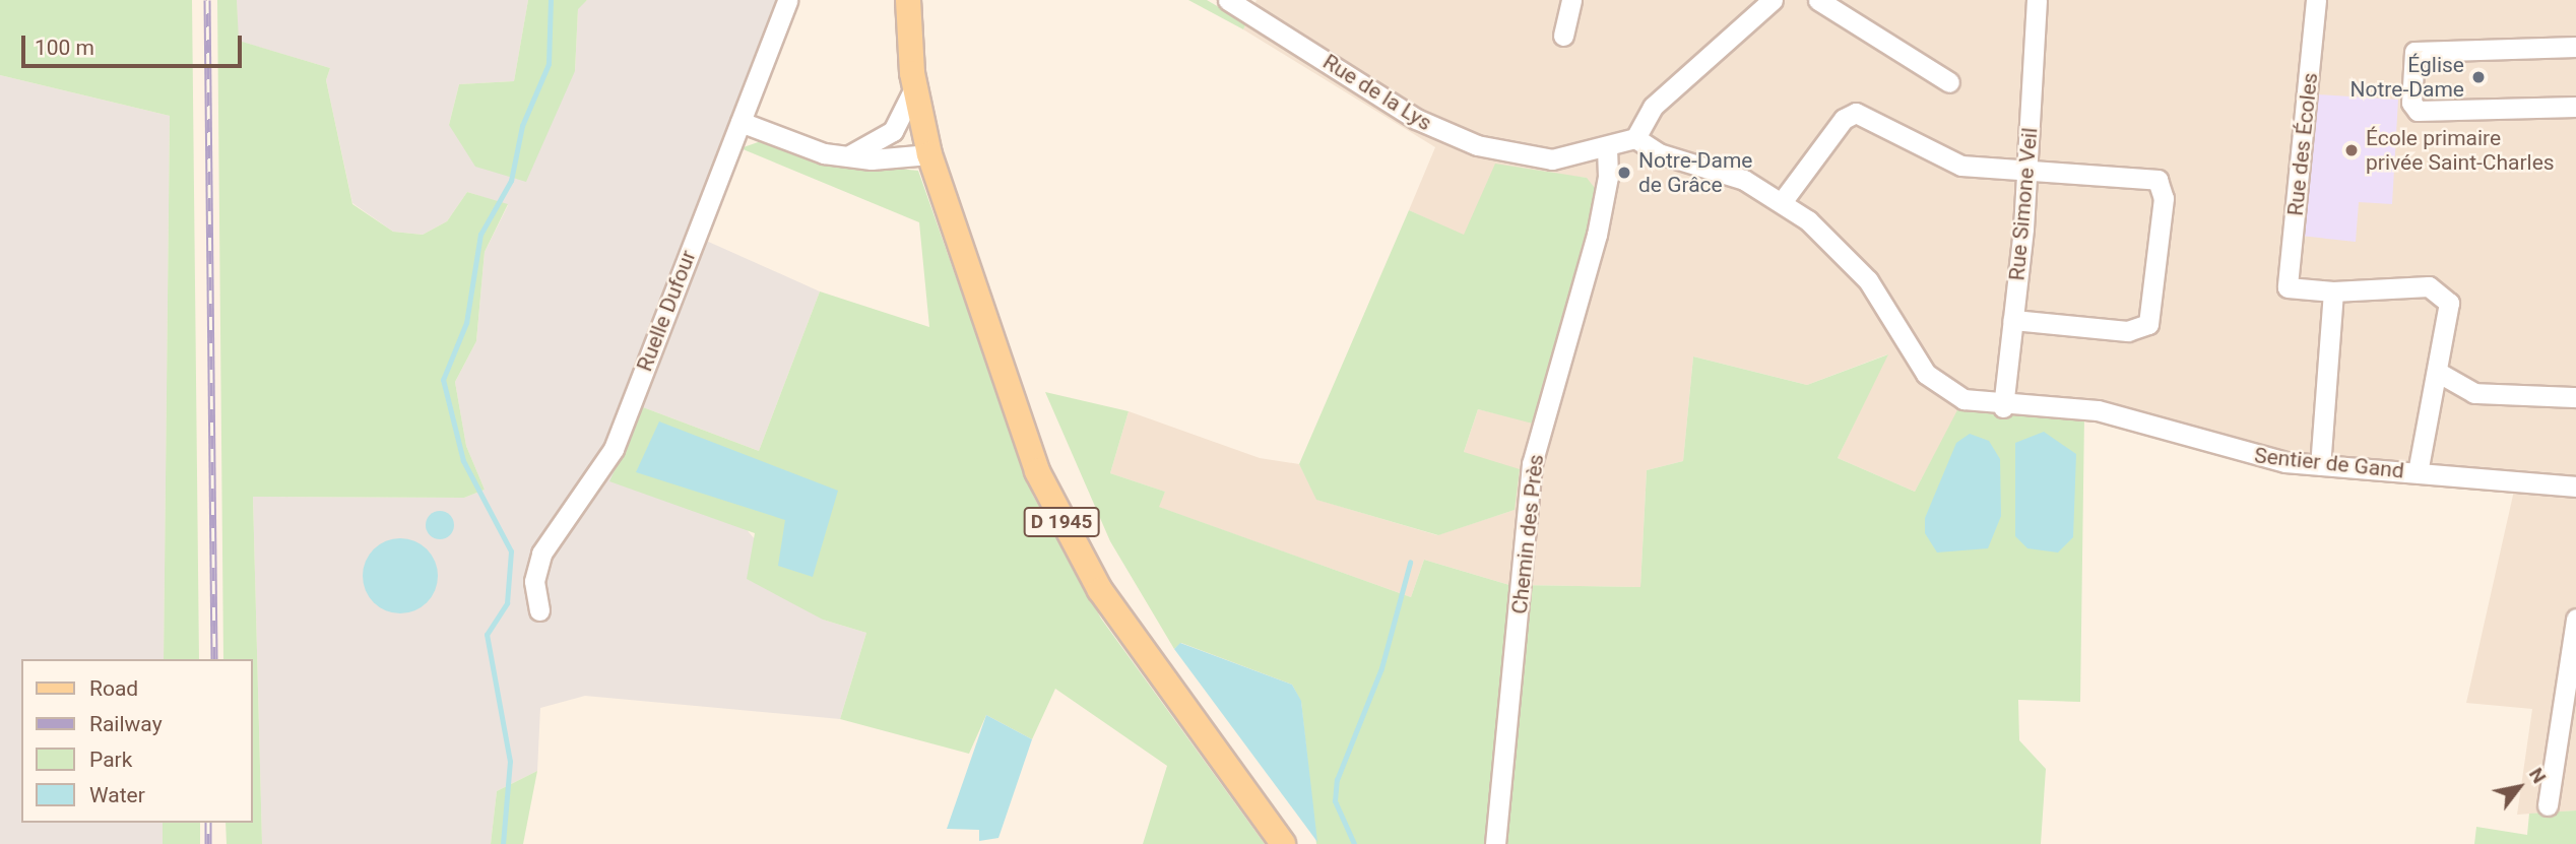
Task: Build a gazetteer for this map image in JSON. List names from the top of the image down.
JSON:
{
  "streets": {
    "main road": ["D 1945"],
    "street": [
      "Rue de la Lys",
      "Rue des Écoles",
      "Rue Simone Veil",
      "Ruelle Dufour",
      "Sentier de Gand",
      "Chemin des Près"
    ]
  },
  "crossings": [
    ["Rue de la Lys", "Sentier de Gand"],
    ["Rue de la Lys", "Chemin des Près"],
    ["Rue Simone Veil", "Sentier de Gand"]
  ],
  "places": ["Église Notre-Dame", "École primaire privée Saint-Charles", "Notre-Dame de Grâce"],
  "legend": [
    "Road",
    "Railway",
    "Park",
    "Water"
  ],
  "scale_bar": "100 m",
  "north": "top right"
}
